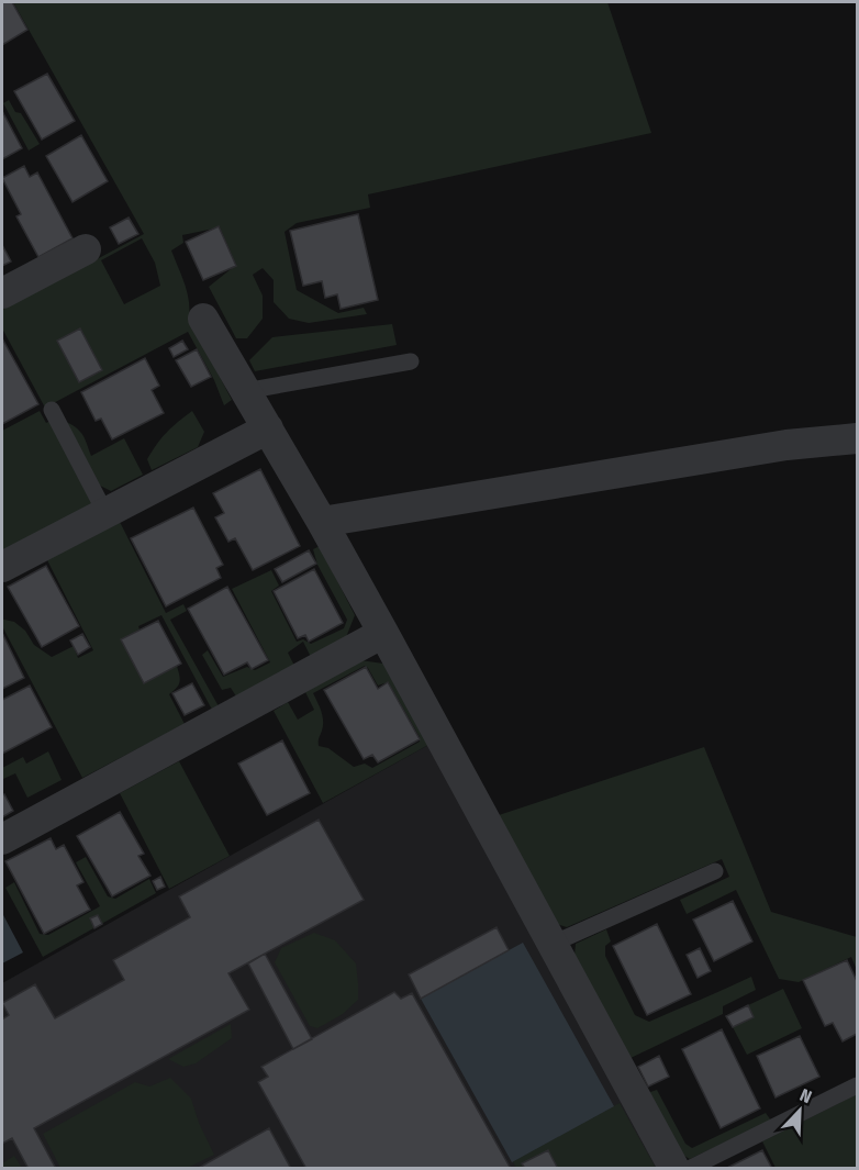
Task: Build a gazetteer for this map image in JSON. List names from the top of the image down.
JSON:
{
  "north": "top right"
}
